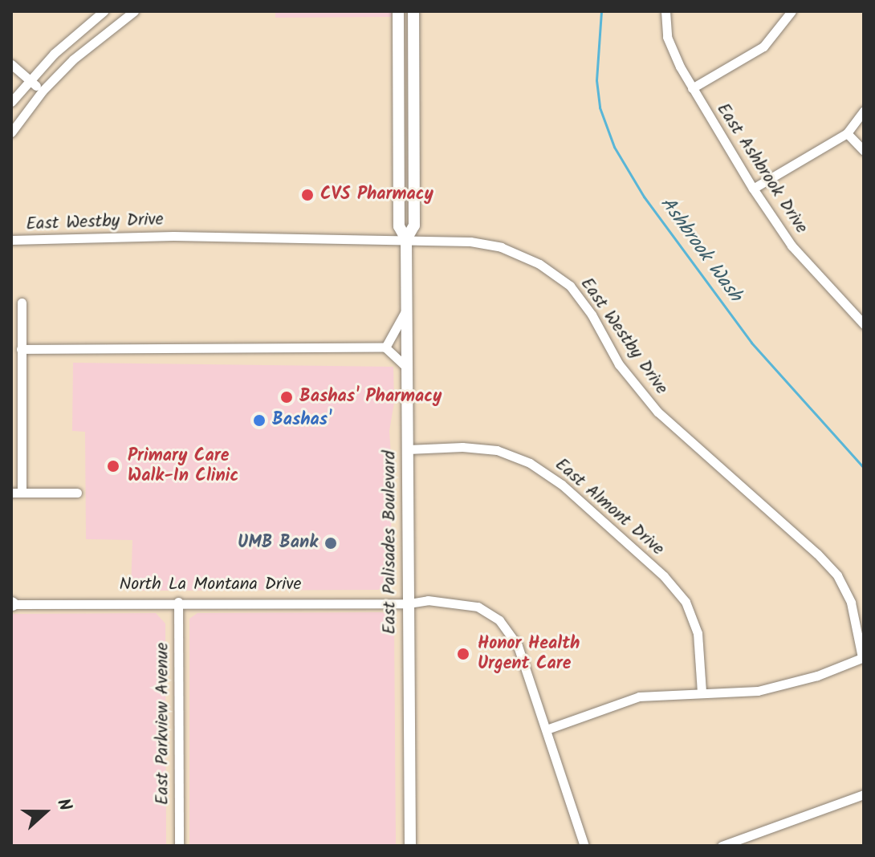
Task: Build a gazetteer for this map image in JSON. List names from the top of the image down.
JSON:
{
  "streets": {
    "street": [
      "East Ashbrook Drive",
      "East Westby Drive",
      "East Almont Drive",
      "East Palisades Boulevard",
      "North La Montana Drive",
      "East Parkview Avenue"
    ]
  },
  "crossings": [
    ["East Westby Drive", "East Palisades Boulevard"],
    ["East Almont Drive", "East Palisades Boulevard"],
    ["East Palisades Boulevard", "North La Montana Drive"],
    ["North La Montana Drive", "East Parkview Avenue"]
  ],
  "water": ["Ashbrook Wash"],
  "places": [
    "CVS Pharmacy",
    "Bashas' Pharmacy",
    "Bashas'",
    "Primary Care Walk-In Clinic",
    "UMB Bank",
    "Honor Health Urgent Care"
  ],
  "north": "right"
}
